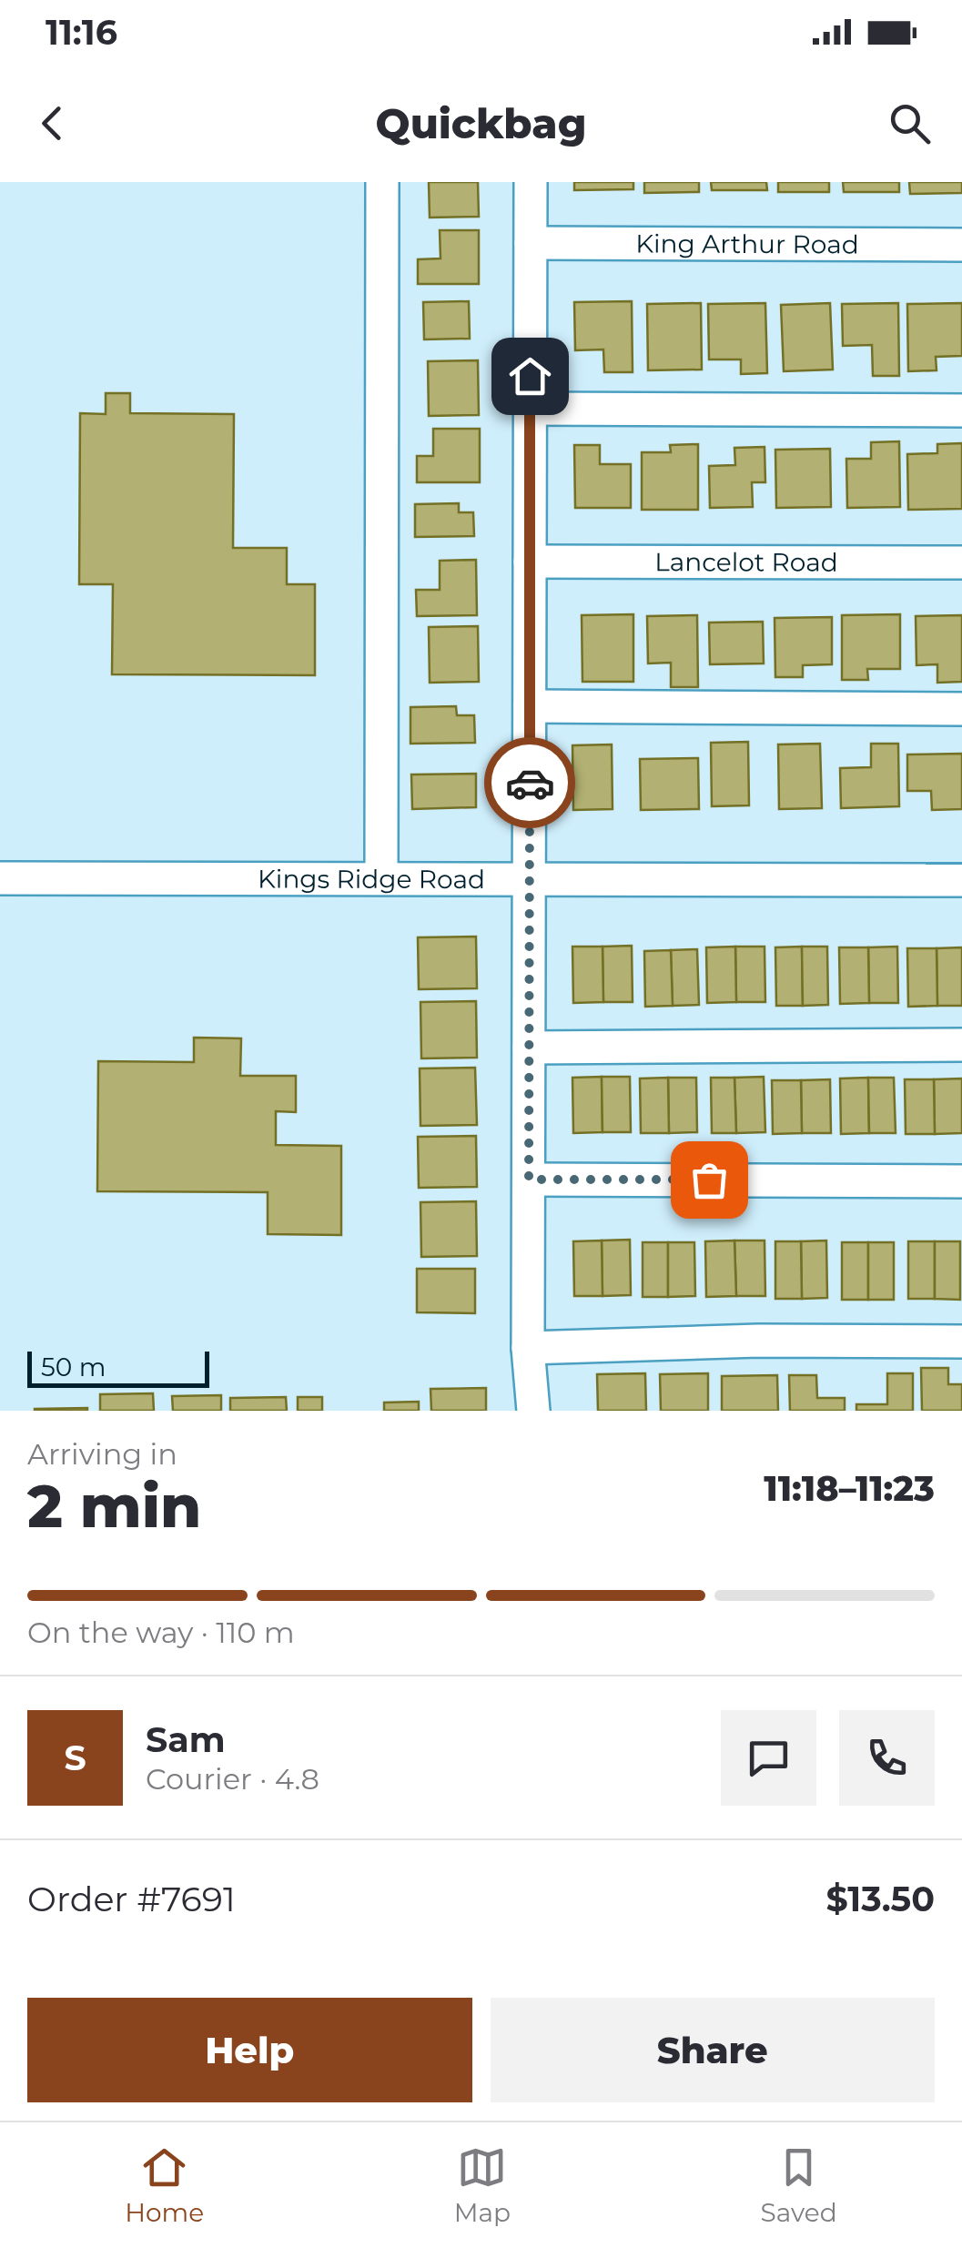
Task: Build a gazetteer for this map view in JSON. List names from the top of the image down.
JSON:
{
  "streets": {
    "street": ["King Arthur Road", "Lancelot Road", "Kings Ridge Road"]
  },
  "scale_bar": "50 m",
  "page": {
    "status": "11:16",
    "header": "Quickbag",
    "scale": "50 m",
    "heading": ["2 min", "Arriving in", "11:18–11:23"],
    "panel": [
      "Sam",
      "Courier · 4.8",
      "Order #7691",
      "$13.50"
    ],
    "bar": "On the way · 110 m",
    "round": "S",
    "buttons": ["Help", "Share"],
    "tabs": ["Home", "Map", "Saved"]
  }
}
